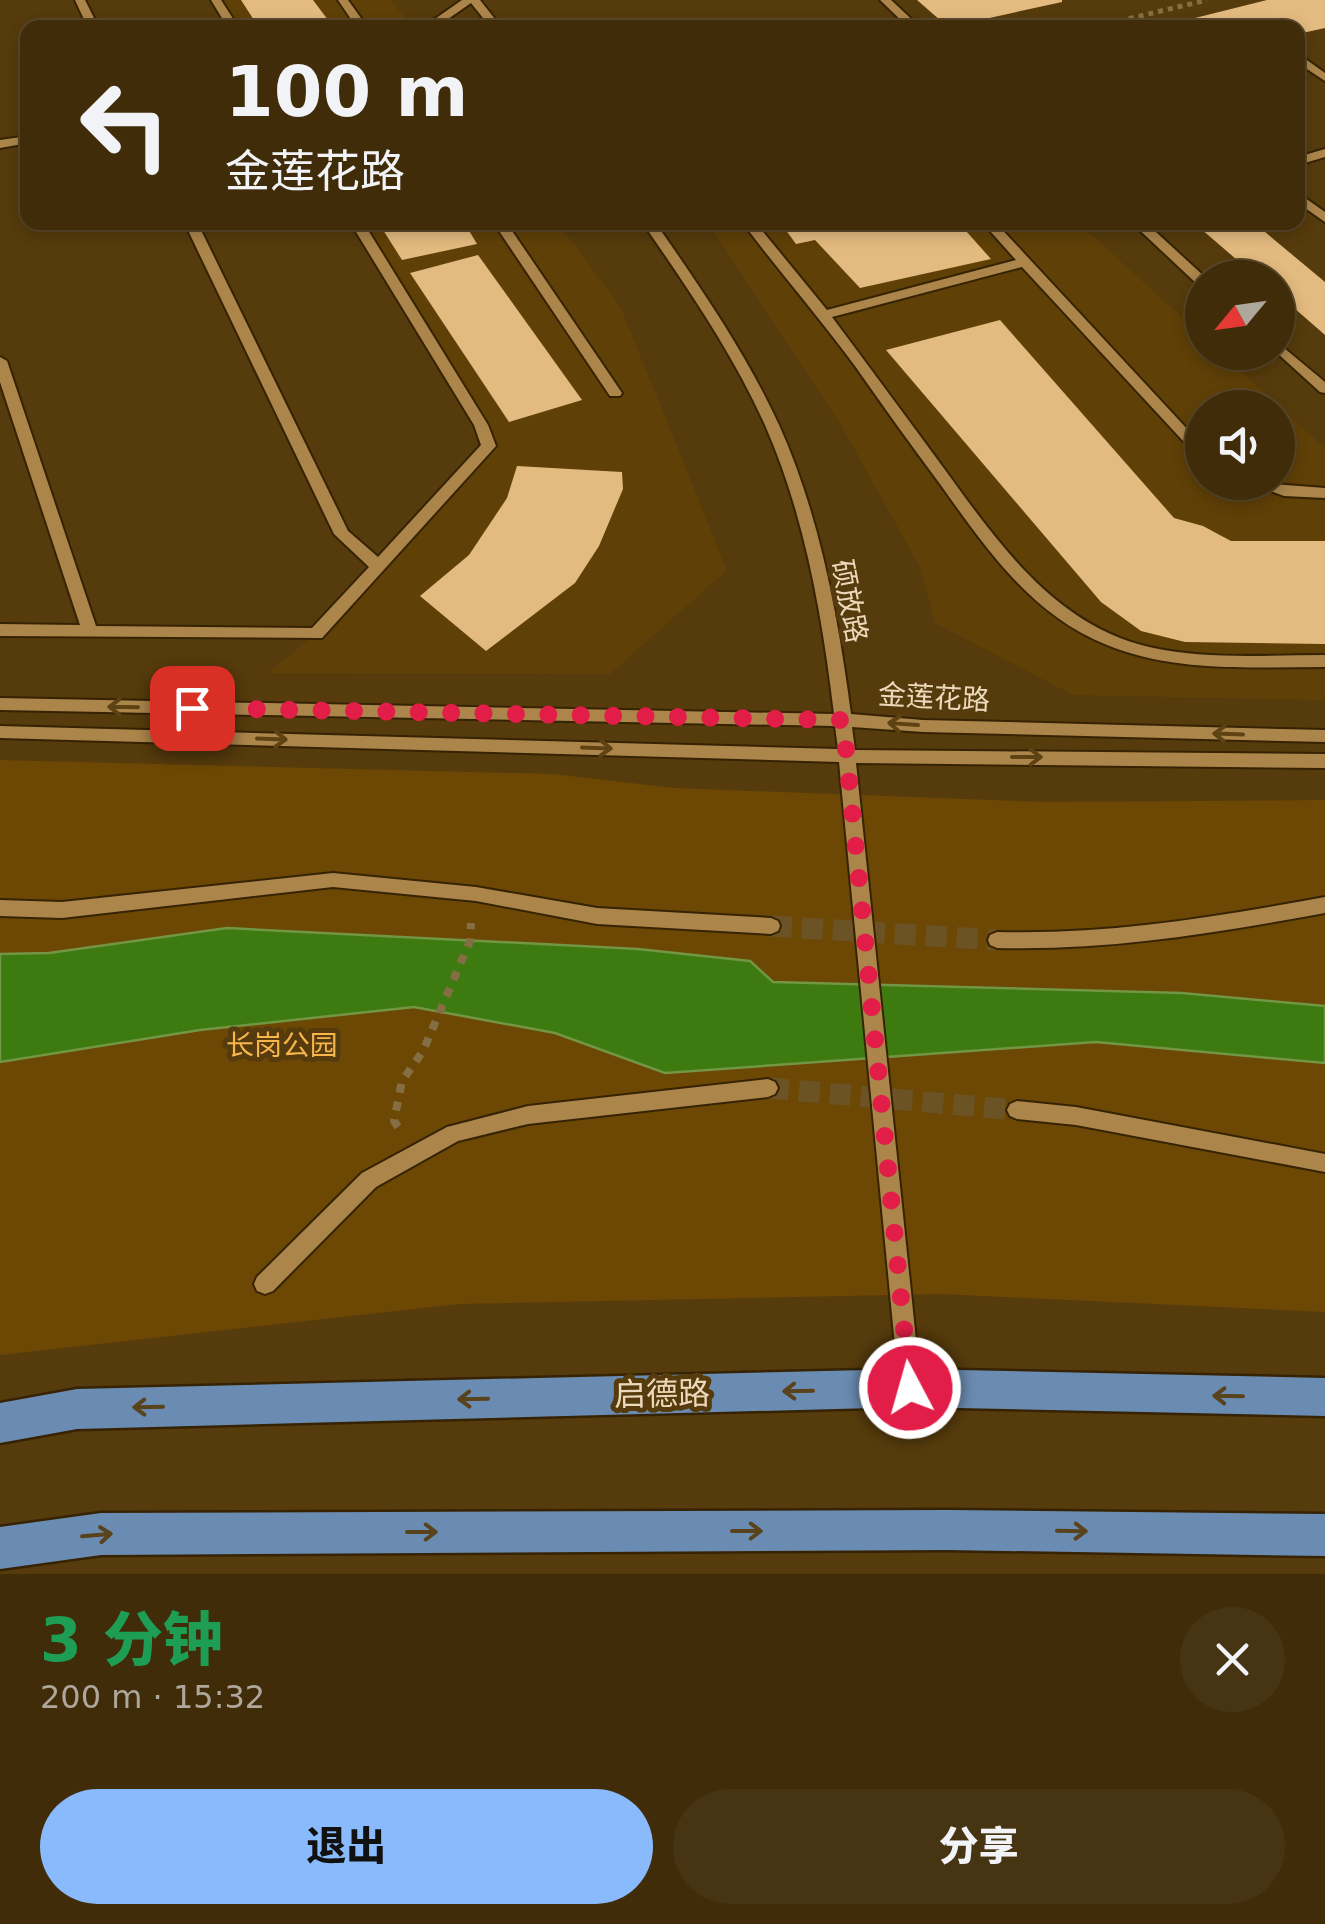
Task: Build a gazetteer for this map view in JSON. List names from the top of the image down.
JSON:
{
  "streets": {
    "main road": ["启德路"],
    "street": ["硕放路", "金莲花路"]
  },
  "crossings": [
    ["硕放路", "金莲花路"],
    ["硕放路", "启德路"]
  ],
  "parks": ["长岗公园"],
  "north": "bottom left",
  "page": {
    "turn": ["100 m", "金莲花路"],
    "heading": ["3 分钟", "200 m · 15:32"],
    "buttons": ["退出", "分享"]
  }
}
